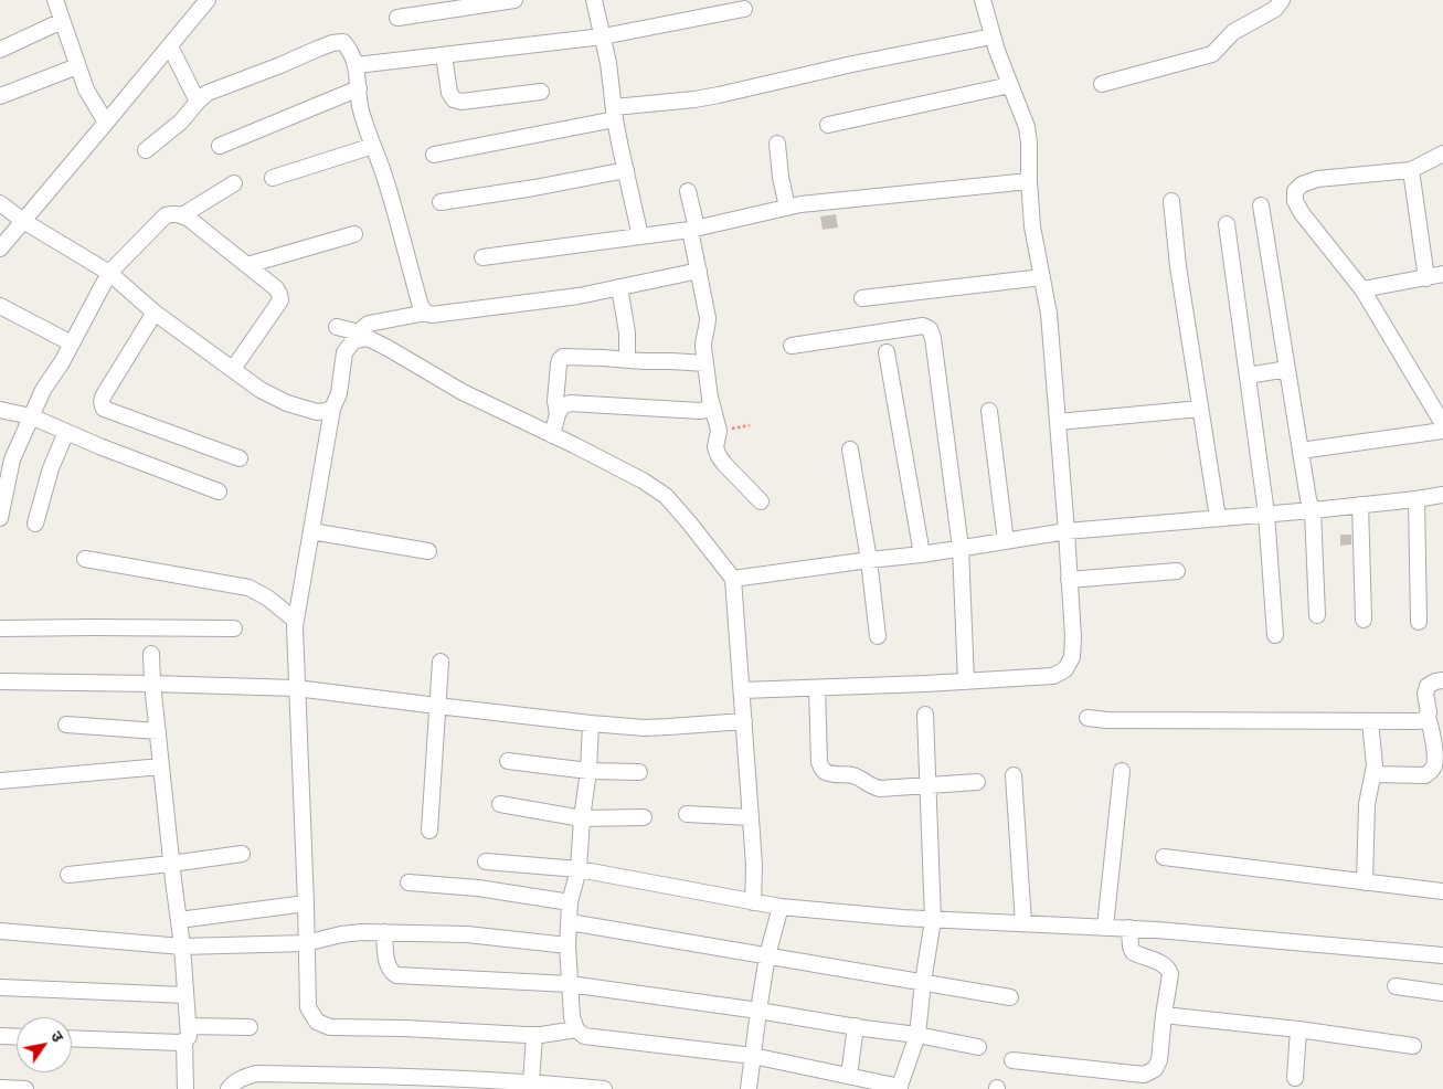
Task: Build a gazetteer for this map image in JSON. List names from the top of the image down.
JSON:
{
  "north": "top right"
}
